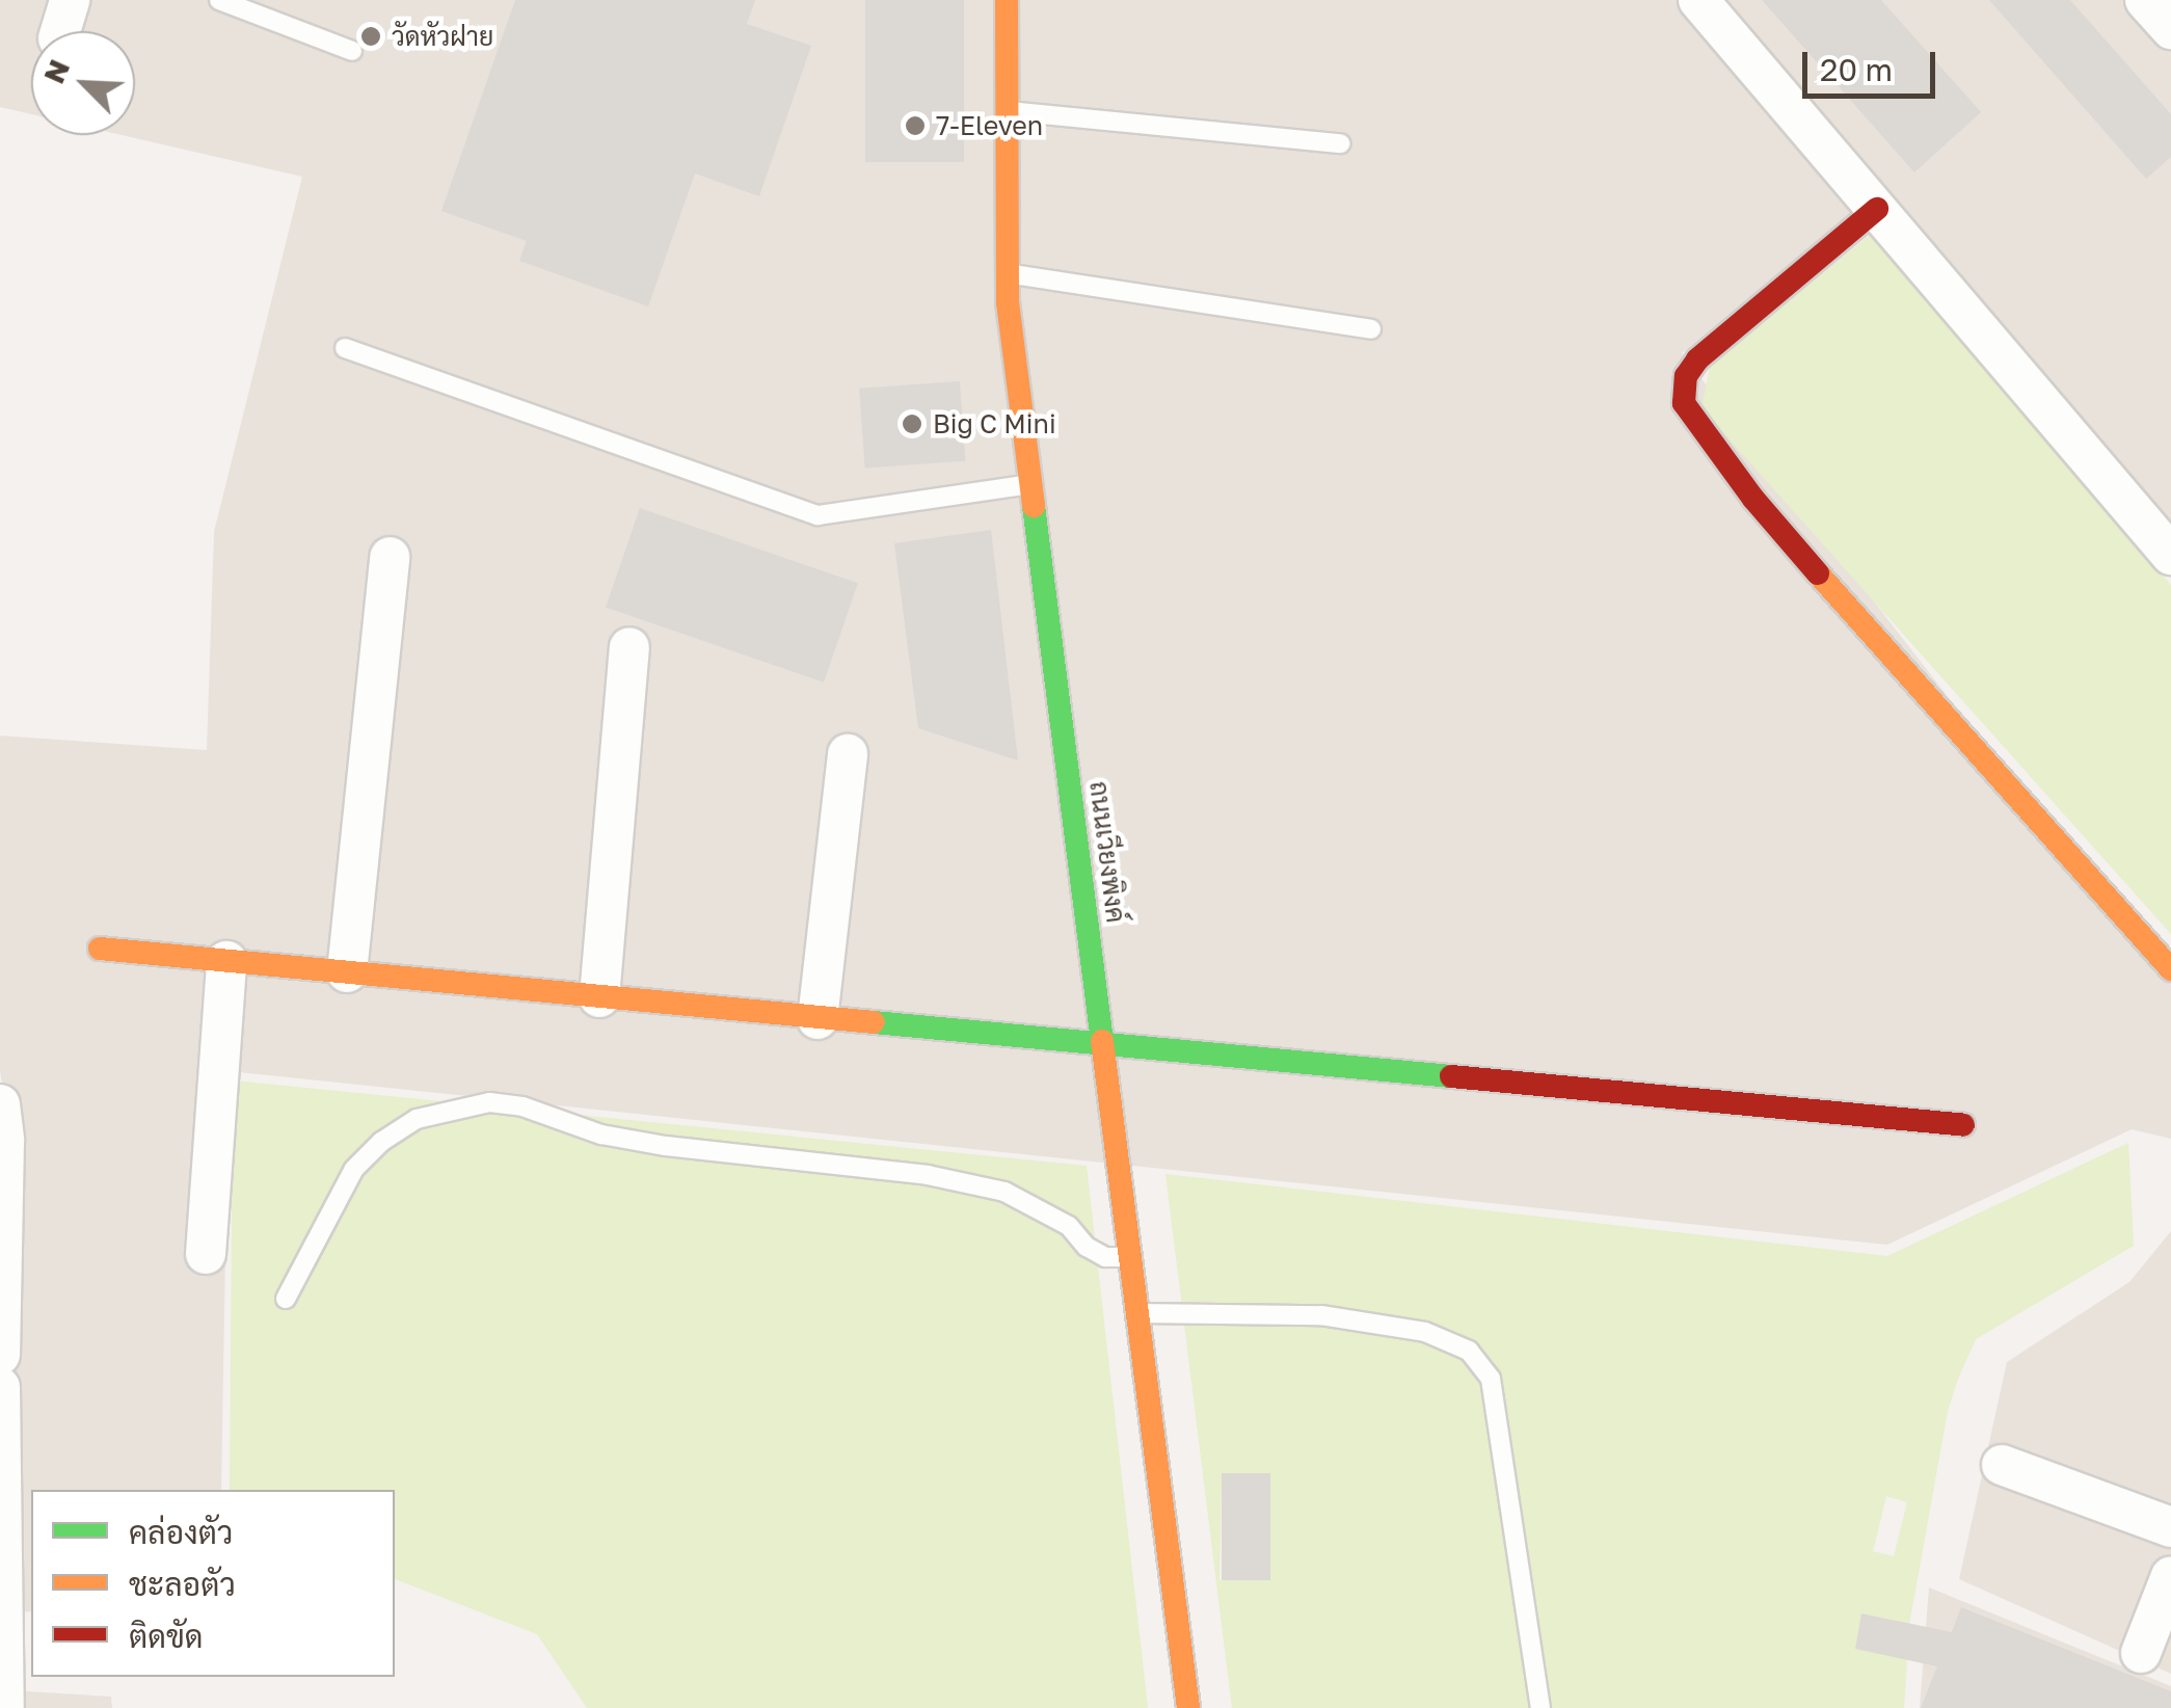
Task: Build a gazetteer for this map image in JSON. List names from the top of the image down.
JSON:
{
  "streets": {
    "street": ["ถนนเวียงพิงค์"]
  },
  "places": ["วัดหัวฝาย", "7-Eleven", "Big C Mini"],
  "legend": ["คล่องตัว", "ชะลอตัว", "ติดขัด"],
  "scale_bar": "20 m",
  "north": "top left"
}
